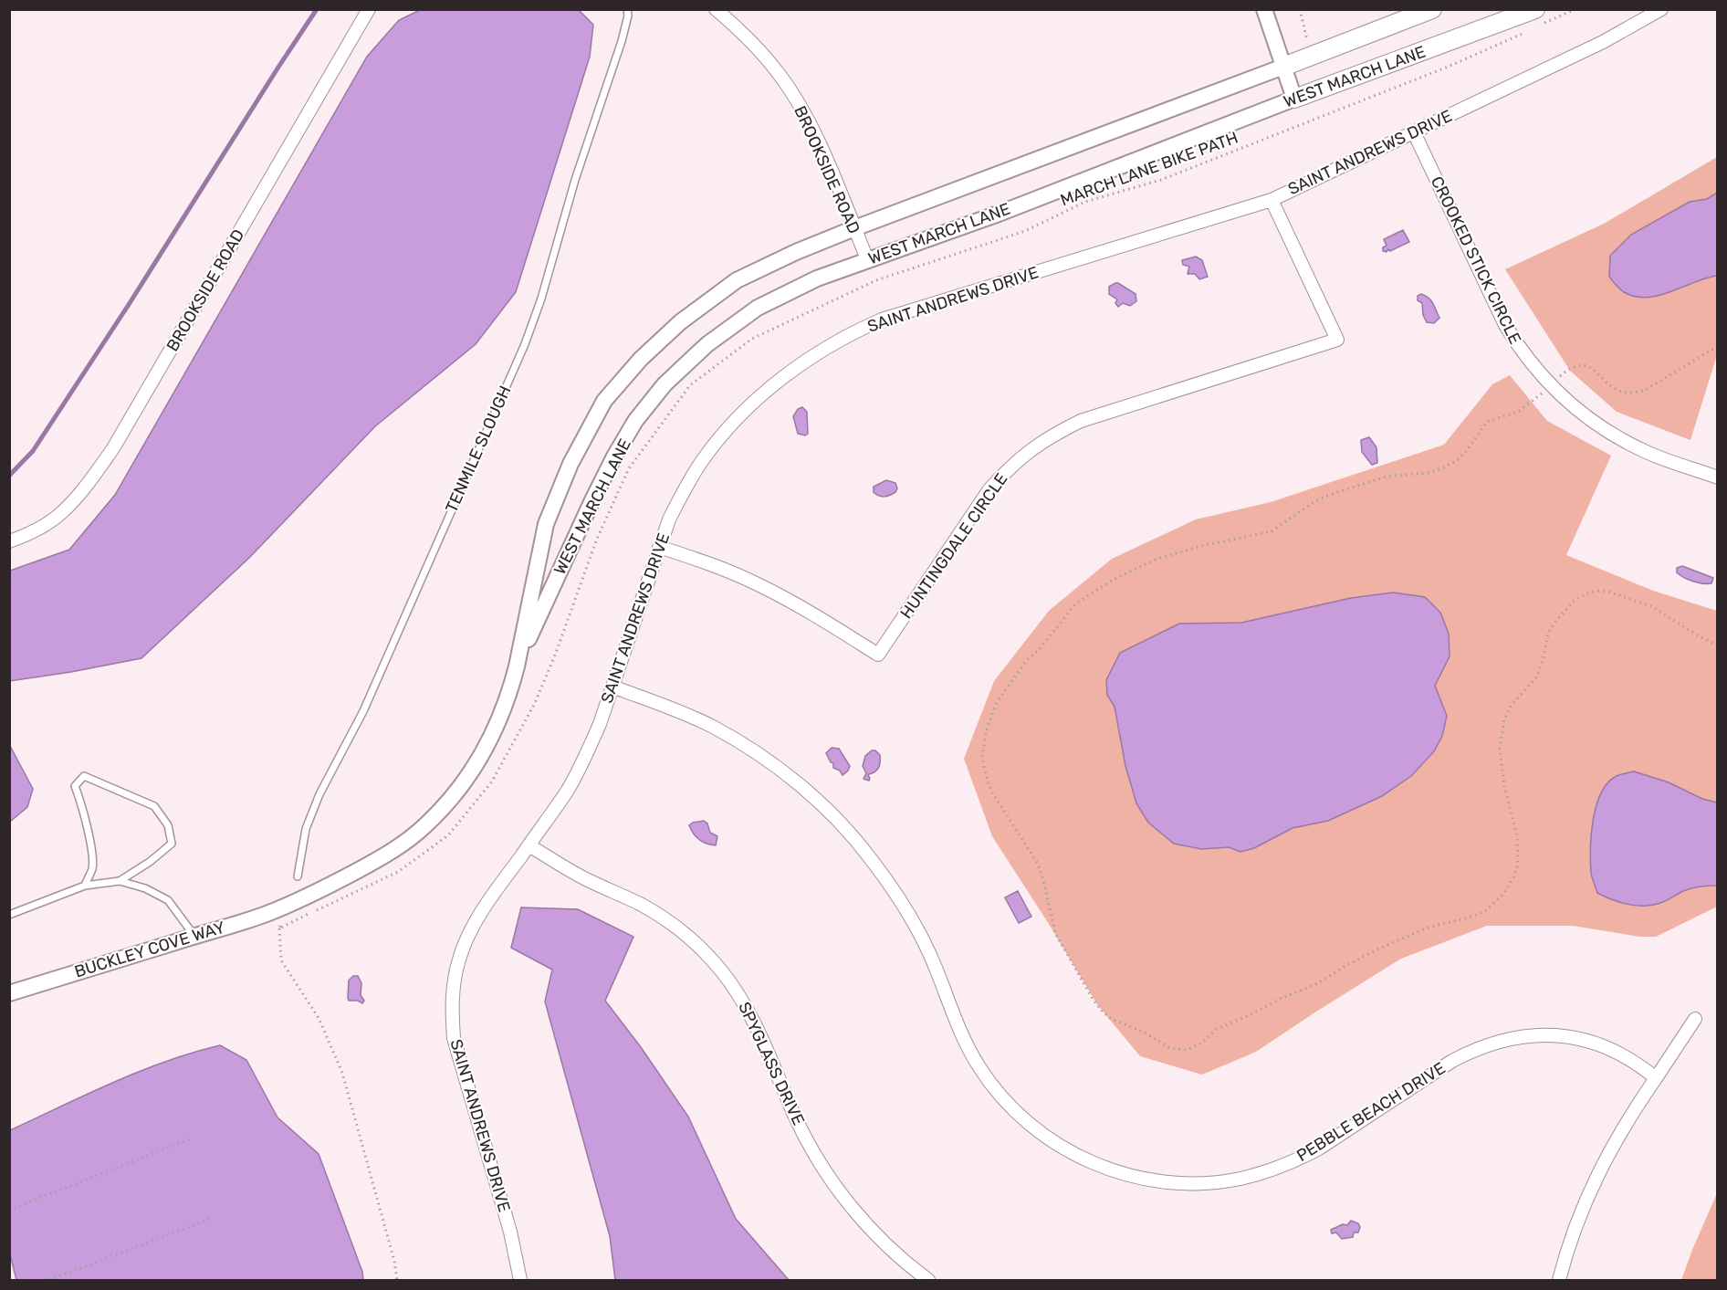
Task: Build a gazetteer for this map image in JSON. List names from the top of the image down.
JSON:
{
  "streets": {
    "main road": ["WEST MARCH LANE"],
    "street": [
      "SAINT ANDREWS DRIVE",
      "BROOKSIDE ROAD",
      "CROOKED STICK CIRCLE",
      "HUNTINGDALE CIRCLE",
      "BUCKLEY COVE WAY",
      "SPYGLASS DRIVE",
      "PEBBLE BEACH DRIVE"
    ],
    "lane": ["TENMILE SLOUGH"],
    "path": ["MARCH LANE BIKE PATH"]
  },
  "crossings": [
    ["WEST MARCH LANE", "BROOKSIDE ROAD"],
    ["WEST MARCH LANE", "BUCKLEY COVE WAY"],
    ["SAINT ANDREWS DRIVE", "CROOKED STICK CIRCLE"],
    ["SAINT ANDREWS DRIVE", "HUNTINGDALE CIRCLE"],
    ["SAINT ANDREWS DRIVE", "SPYGLASS DRIVE"],
    ["SAINT ANDREWS DRIVE", "PEBBLE BEACH DRIVE"]
  ]
}
